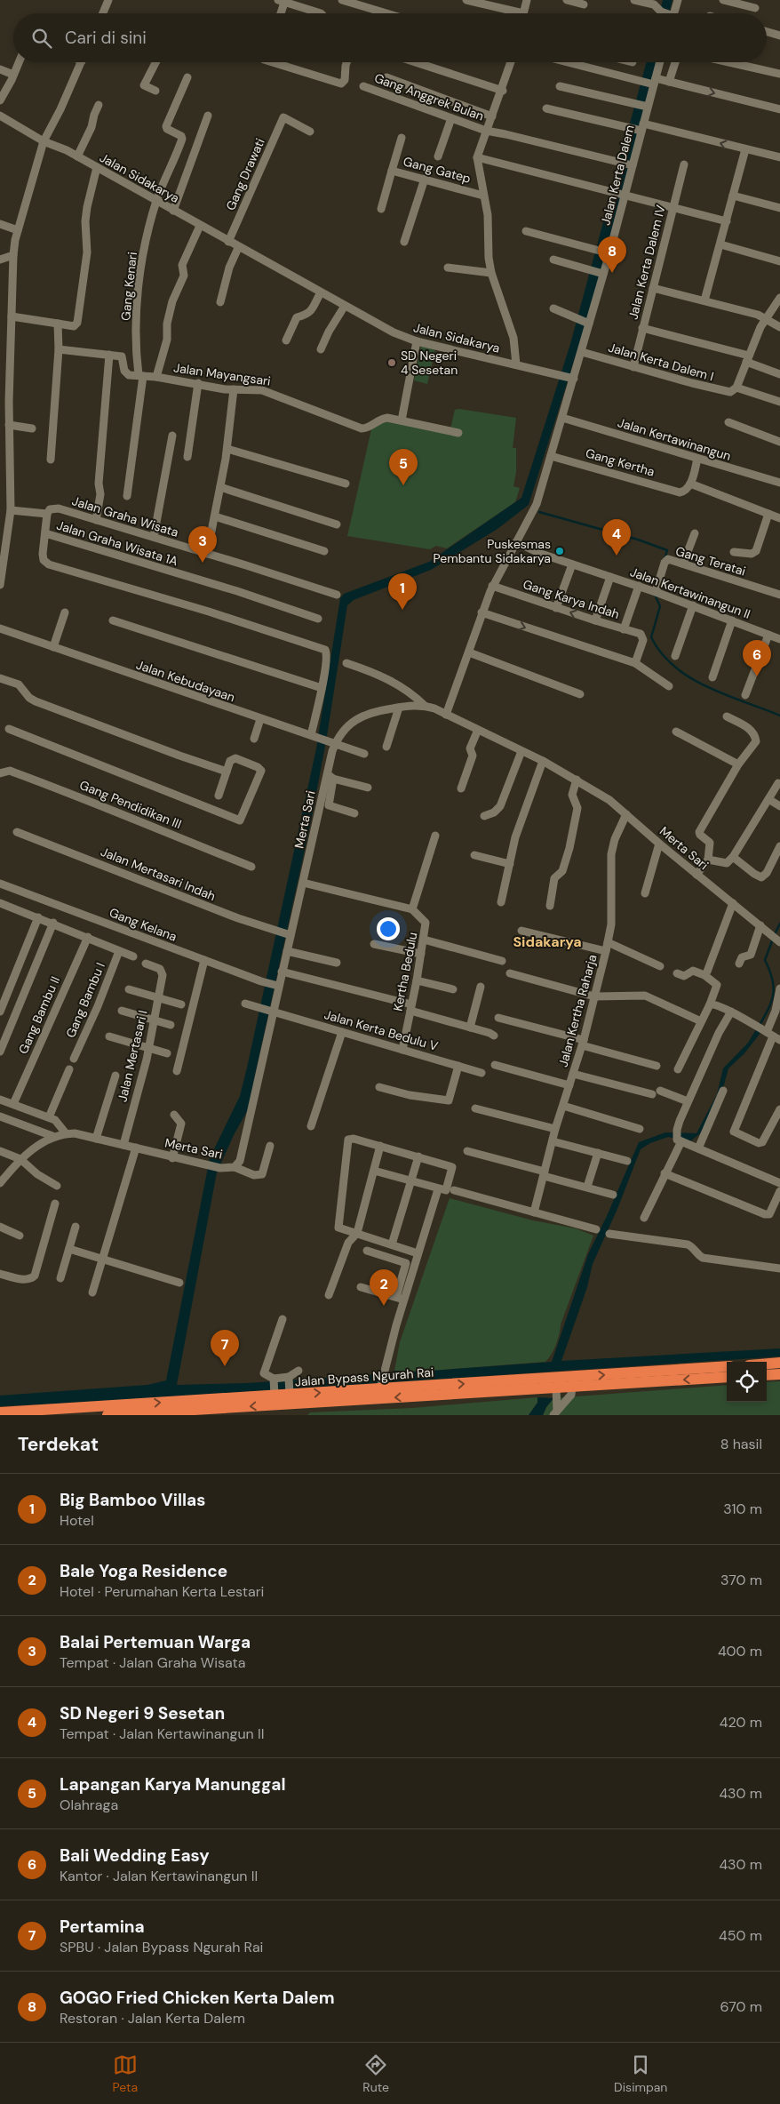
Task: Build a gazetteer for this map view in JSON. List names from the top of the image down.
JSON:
{
  "streets": {
    "highway": ["Jalan Bypass Ngurah Rai"],
    "street": [
      "Gang Anggrek Bulan",
      "Gang Gatep",
      "Gang Drawati",
      "Jalan Kerta Dalem",
      "Jalan Sidakarya",
      "Jalan Kerta Dalem IV",
      "Gang Kenari",
      "Jalan Kerta Dalem I",
      "Jalan Mayangsari",
      "Jalan Kertawinangun",
      "Gang Kertha",
      "Jalan Graha Wisata",
      "Jalan Graha Wisata 1A",
      "Gang Teratai",
      "Jalan Kertawinangun II",
      "Gang Karya Indah",
      "Jalan Kebudayaan",
      "Gang Pendidikan III",
      "Merta Sari",
      "Jalan Mertasari Indah",
      "Gang Kelana",
      "Kertha Bedulu",
      "Gang Bambu I",
      "Jalan Kertha Raharja",
      "Gang Bambu II",
      "Jalan Kerta Bedulu V",
      "Jalan Mertasari I"
    ]
  },
  "crossings": [
    ["Gang Anggrek Bulan", "Jalan Kerta Dalem"],
    ["Gang Drawati", "Jalan Sidakarya"],
    ["Jalan Kerta Dalem", "Jalan Sidakarya"],
    ["Jalan Kerta Dalem", "Jalan Kerta Dalem I"],
    ["Jalan Sidakarya", "Gang Kenari"],
    ["Jalan Kerta Dalem IV", "Jalan Kerta Dalem I"],
    ["Gang Kenari", "Jalan Mayangsari"],
    ["Gang Teratai", "Jalan Kertawinangun II"],
    ["Jalan Kebudayaan", "Merta Sari"],
    ["Merta Sari", "Jalan Mertasari Indah"],
    ["Merta Sari", "Gang Kelana"],
    ["Merta Sari", "Jalan Kertha Raharja"],
    ["Merta Sari", "Jalan Kerta Bedulu V"],
    ["Merta Sari", "Jalan Mertasari I"],
    ["Kertha Bedulu", "Jalan Kerta Bedulu V"]
  ],
  "districts": ["Sidakarya"],
  "places": ["SD Negeri 4 Sesetan", "Puskesmas Pembantu Sidakarya"],
  "page": {
    "search": "Cari di sini",
    "pins": [
      "8",
      "5",
      "4",
      "3",
      "1",
      "6",
      "2",
      "7"
    ],
    "heading": ["Terdekat", "8 hasil"],
    "list": [
      {
        "mark": "1",
        "name": "Big Bamboo Villas",
        "note": "Hotel",
        "value": "310 m"
      },
      {
        "mark": "2",
        "name": "Bale Yoga Residence",
        "note": "Hotel · Perumahan Kerta Lestari",
        "value": "370 m"
      },
      {
        "mark": "3",
        "name": "Balai Pertemuan Warga",
        "note": "Tempat · Jalan Graha Wisata",
        "value": "400 m"
      },
      {
        "mark": "4",
        "name": "SD Negeri 9 Sesetan",
        "note": "Tempat · Jalan Kertawinangun II",
        "value": "420 m"
      },
      {
        "mark": "5",
        "name": "Lapangan Karya Manunggal",
        "note": "Olahraga",
        "value": "430 m"
      },
      {
        "mark": "6",
        "name": "Bali Wedding Easy",
        "note": "Kantor · Jalan Kertawinangun II",
        "value": "430 m"
      },
      {
        "mark": "7",
        "name": "Pertamina",
        "note": "SPBU · Jalan Bypass Ngurah Rai",
        "value": "450 m"
      },
      {
        "mark": "8",
        "name": "GOGO Fried Chicken Kerta Dalem",
        "note": "Restoran · Jalan Kerta Dalem",
        "value": "670 m"
      }
    ],
    "nav": ["Peta", "Rute", "Disimpan"]
  }
}
